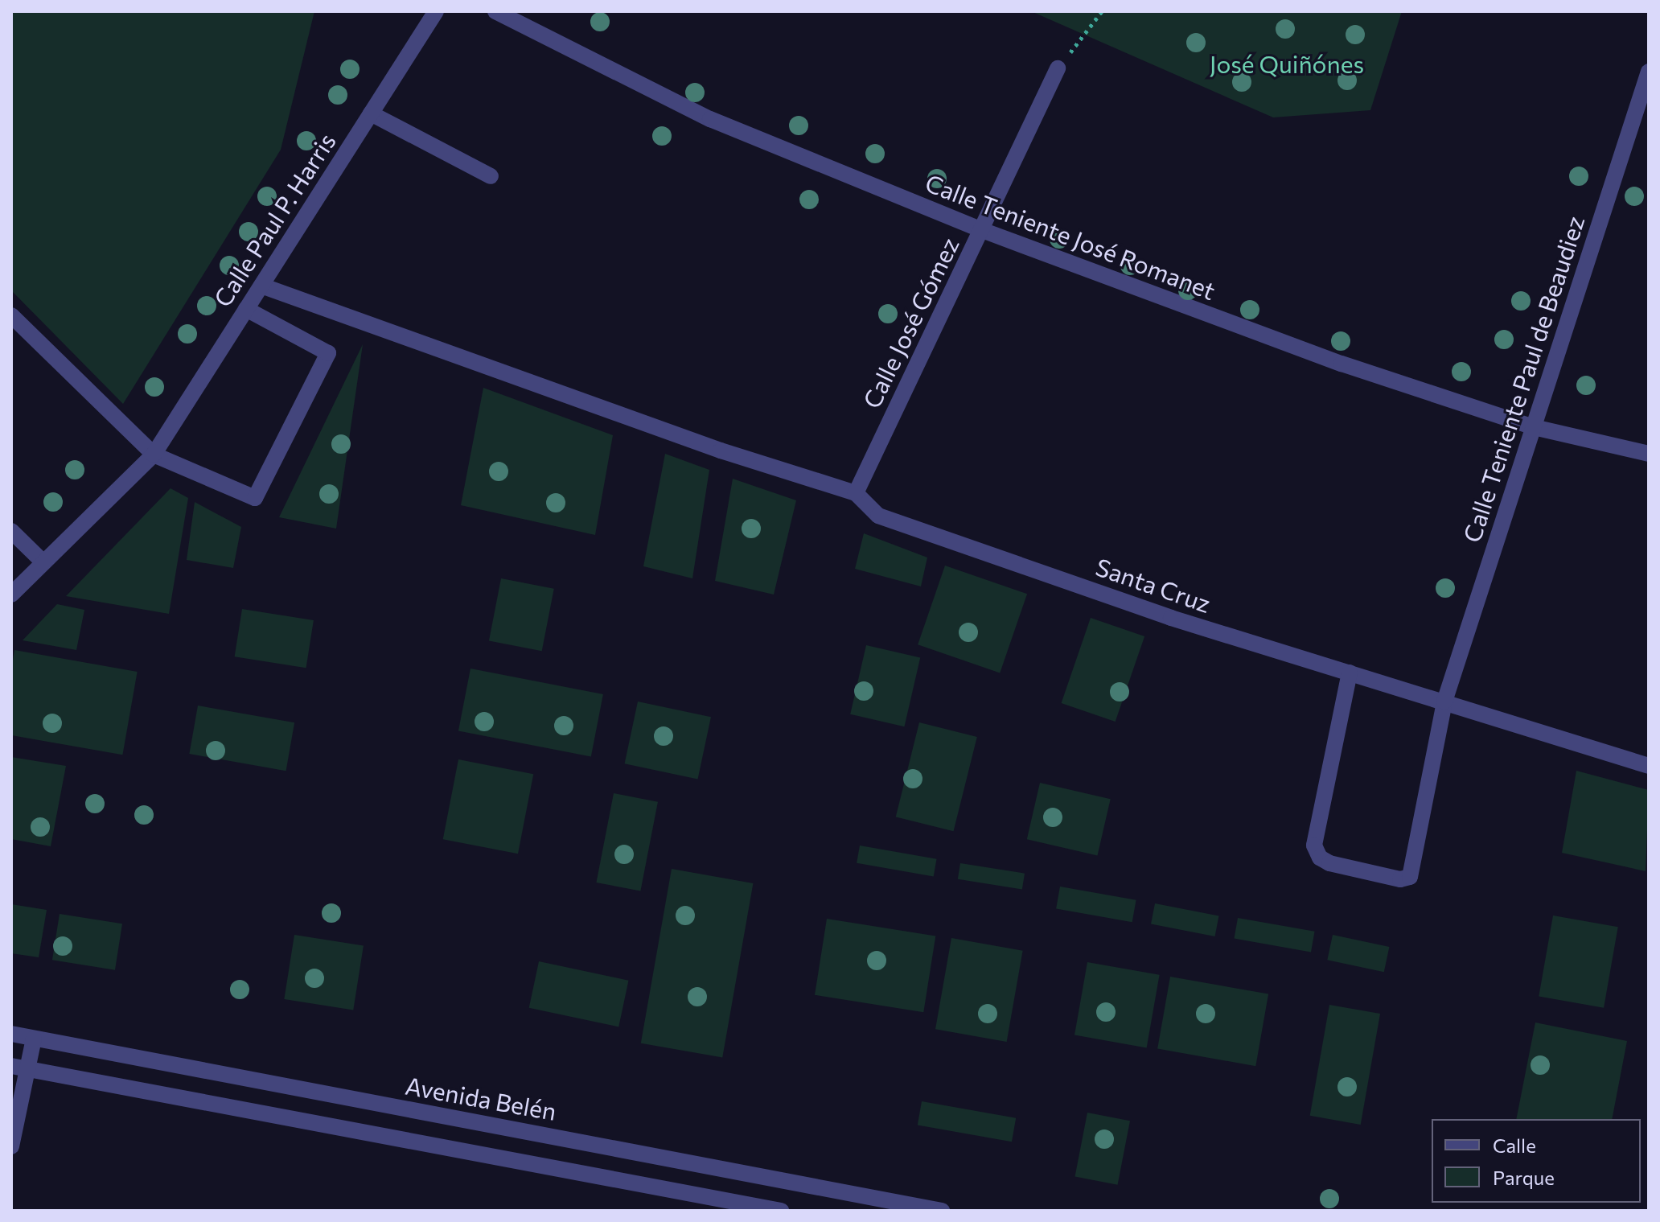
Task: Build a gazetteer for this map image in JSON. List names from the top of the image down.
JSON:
{
  "streets": {
    "street": [
      "Calle Paul P. Harris",
      "Calle Teniente José Romanet",
      "Calle José Gómez",
      "Calle Teniente Paul de Beaudiez",
      "Santa Cruz",
      "Avenida Belén"
    ]
  },
  "crossings": [
    ["Calle Teniente José Romanet", "Calle José Gómez"],
    ["Calle Teniente José Romanet", "Calle Teniente Paul de Beaudiez"],
    ["Calle José Gómez", "Santa Cruz"],
    ["Calle Teniente Paul de Beaudiez", "Santa Cruz"]
  ],
  "parks": ["José Quiñónes"],
  "legend": ["Calle", "Parque"]
}
